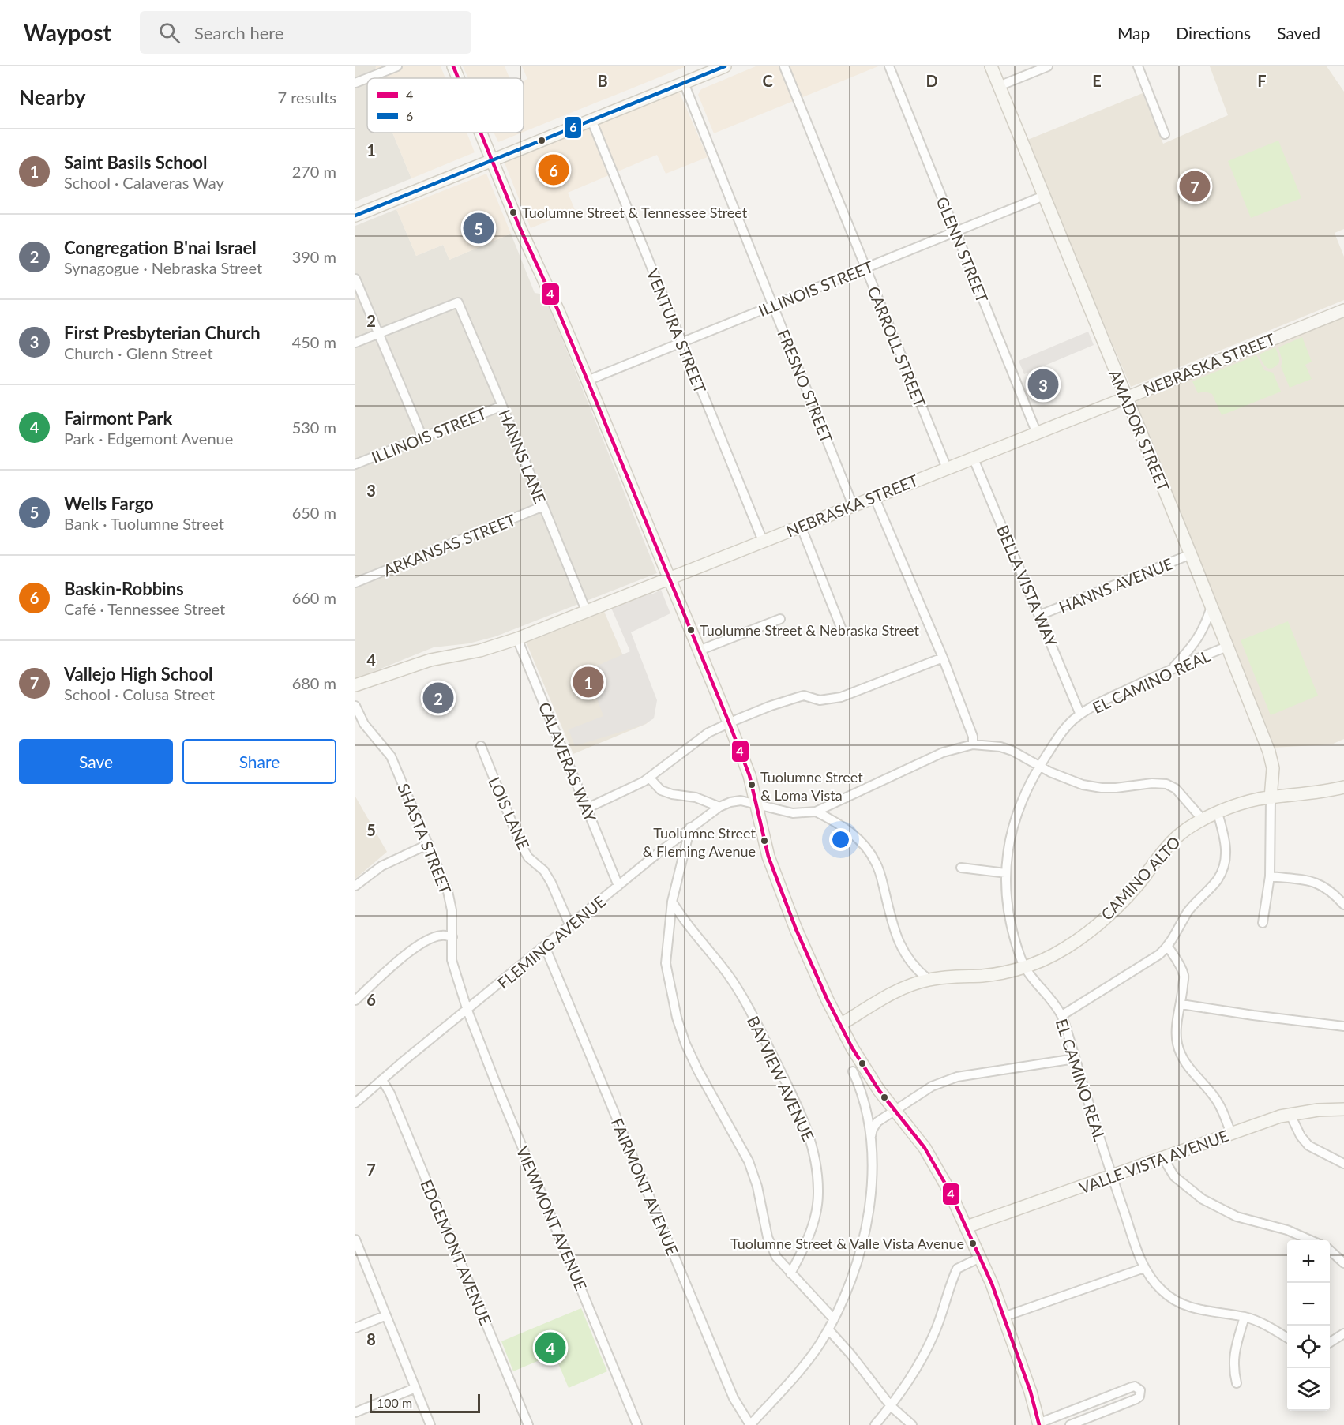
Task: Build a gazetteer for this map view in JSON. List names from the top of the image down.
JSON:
{
  "streets": {
    "street": [
      "GLENN STREET",
      "ILLINOIS STREET",
      "VENTURA STREET",
      "CARROLL STREET",
      "NEBRASKA STREET",
      "FRESNO STREET",
      "AMADOR STREET",
      "HANNS LANE",
      "ARKANSAS STREET",
      "HANNS AVENUE",
      "BELLA VISTA WAY",
      "EL CAMINO REAL",
      "CALAVERAS WAY",
      "LOIS LANE",
      "SHASTA STREET",
      "CAMINO ALTO",
      "FLEMING AVENUE",
      "BAYVIEW AVENUE",
      "VALLE VISTA AVENUE",
      "FAIRMONT AVENUE",
      "VIEWMONT AVENUE",
      "EDGEMONT AVENUE"
    ]
  },
  "crossings": [
    ["GLENN STREET", "ILLINOIS STREET"],
    ["GLENN STREET", "NEBRASKA STREET"],
    ["ILLINOIS STREET", "VENTURA STREET"],
    ["ILLINOIS STREET", "CARROLL STREET"],
    ["ILLINOIS STREET", "FRESNO STREET"],
    ["ILLINOIS STREET", "AMADOR STREET"],
    ["ILLINOIS STREET", "HANNS LANE"],
    ["VENTURA STREET", "NEBRASKA STREET"],
    ["CARROLL STREET", "NEBRASKA STREET"],
    ["NEBRASKA STREET", "FRESNO STREET"],
    ["NEBRASKA STREET", "AMADOR STREET"],
    ["NEBRASKA STREET", "HANNS LANE"],
    ["NEBRASKA STREET", "BELLA VISTA WAY"],
    ["NEBRASKA STREET", "CALAVERAS WAY"],
    ["AMADOR STREET", "HANNS AVENUE"],
    ["AMADOR STREET", "EL CAMINO REAL"],
    ["AMADOR STREET", "CAMINO ALTO"],
    ["HANNS LANE", "ARKANSAS STREET"],
    ["HANNS AVENUE", "BELLA VISTA WAY"],
    ["BELLA VISTA WAY", "EL CAMINO REAL"],
    ["EL CAMINO REAL", "CAMINO ALTO"],
    ["EL CAMINO REAL", "VALLE VISTA AVENUE"],
    ["CALAVERAS WAY", "FLEMING AVENUE"],
    ["LOIS LANE", "FLEMING AVENUE"],
    ["SHASTA STREET", "FLEMING AVENUE"],
    ["SHASTA STREET", "VIEWMONT AVENUE"],
    ["FLEMING AVENUE", "FAIRMONT AVENUE"],
    ["FLEMING AVENUE", "VIEWMONT AVENUE"],
    ["FLEMING AVENUE", "EDGEMONT AVENUE"]
  ],
  "places": [
    "Tuolumne Street & Tennessee Street",
    "Tuolumne Street & Nebraska Street",
    "Tuolumne Street & Loma Vista",
    "Tuolumne Street & Fleming Avenue",
    "Tuolumne Street & Valle Vista Avenue"
  ],
  "lines": ["transit line 4", "transit line 6"],
  "legend": ["4", "6"],
  "scale_bar": "100 m",
  "page": {
    "header": "Waypost",
    "search": "Search here",
    "nav": ["Map", "Directions", "Saved"],
    "heading": ["Nearby", "7 results"],
    "list": [
      {
        "mark": "1",
        "name": "Saint Basils School",
        "note": "School · Calaveras Way",
        "value": "270 m"
      },
      {
        "mark": "2",
        "name": "Congregation B'nai Israel",
        "note": "Synagogue · Nebraska Street",
        "value": "390 m"
      },
      {
        "mark": "3",
        "name": "First Presbyterian Church",
        "note": "Church · Glenn Street",
        "value": "450 m"
      },
      {
        "mark": "4",
        "name": "Fairmont Park",
        "note": "Park · Edgemont Avenue",
        "value": "530 m"
      },
      {
        "mark": "5",
        "name": "Wells Fargo",
        "note": "Bank · Tuolumne Street",
        "value": "650 m"
      },
      {
        "mark": "6",
        "name": "Baskin-Robbins",
        "note": "Café · Tennessee Street",
        "value": "660 m"
      },
      {
        "mark": "7",
        "name": "Vallejo High School",
        "note": "School · Colusa Street",
        "value": "680 m"
      }
    ],
    "pins": [
      "6",
      "7",
      "5",
      "3",
      "1",
      "2",
      "4"
    ],
    "buttons": ["Save", "Share"],
    "map_buttons": ["+", "−"],
    "scale": "100 m"
  },
  "grid": {
    "columns": [
      "B",
      "C",
      "D",
      "E",
      "F"
    ],
    "rows": [
      "1",
      "2",
      "3",
      "4",
      "5",
      "6",
      "7",
      "8"
    ]
  }
}
